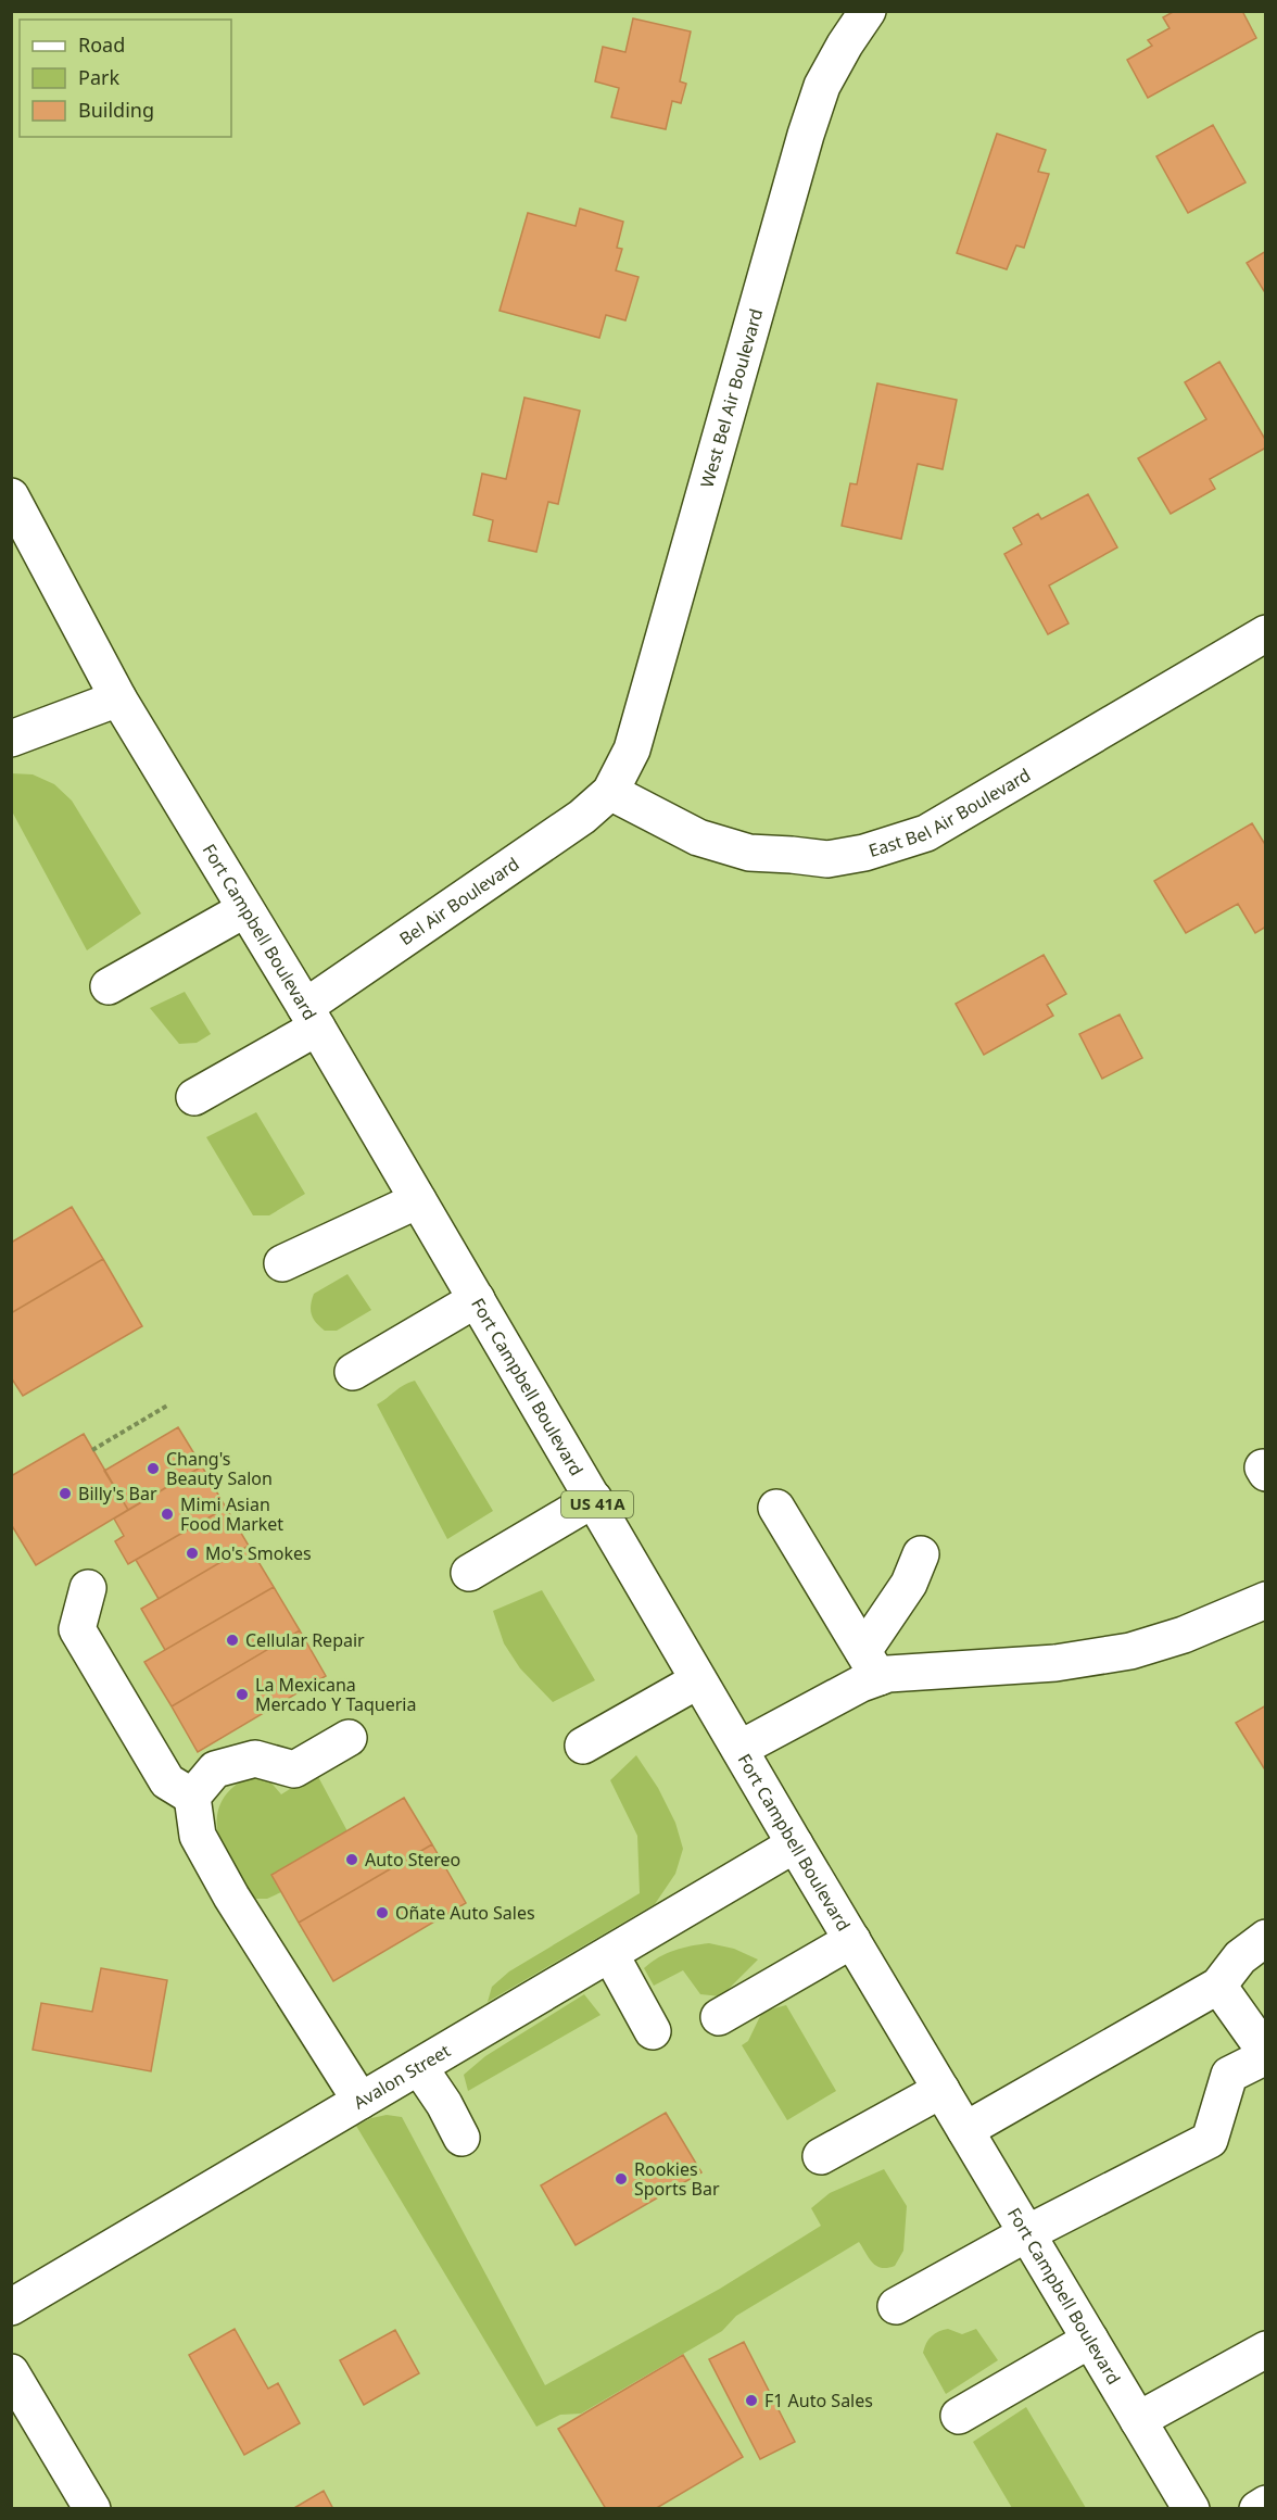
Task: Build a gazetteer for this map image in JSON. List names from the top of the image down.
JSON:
{
  "streets": {
    "main road": [
      "West Bel Air Boulevard",
      "East Bel Air Boulevard",
      "Bel Air Boulevard",
      "Fort Campbell Boulevard",
      "US 41A",
      "Avalon Street"
    ]
  },
  "crossings": [
    ["West Bel Air Boulevard", "East Bel Air Boulevard"],
    ["West Bel Air Boulevard", "Bel Air Boulevard"],
    ["East Bel Air Boulevard", "Bel Air Boulevard"],
    ["Bel Air Boulevard", "Fort Campbell Boulevard"],
    ["Fort Campbell Boulevard", "Avalon Street"]
  ],
  "places": [
    "Chang's Beauty Salon",
    "Billy's Bar",
    "Mimi Asian Food Market",
    "Mo's Smokes",
    "Cellular Repair",
    "La Mexicana Mercado Y Taqueria",
    "Auto Stereo",
    "Oñate Auto Sales",
    "Rookies Sports Bar",
    "F1 Auto Sales"
  ],
  "legend": ["Road", "Park", "Building"]
}
